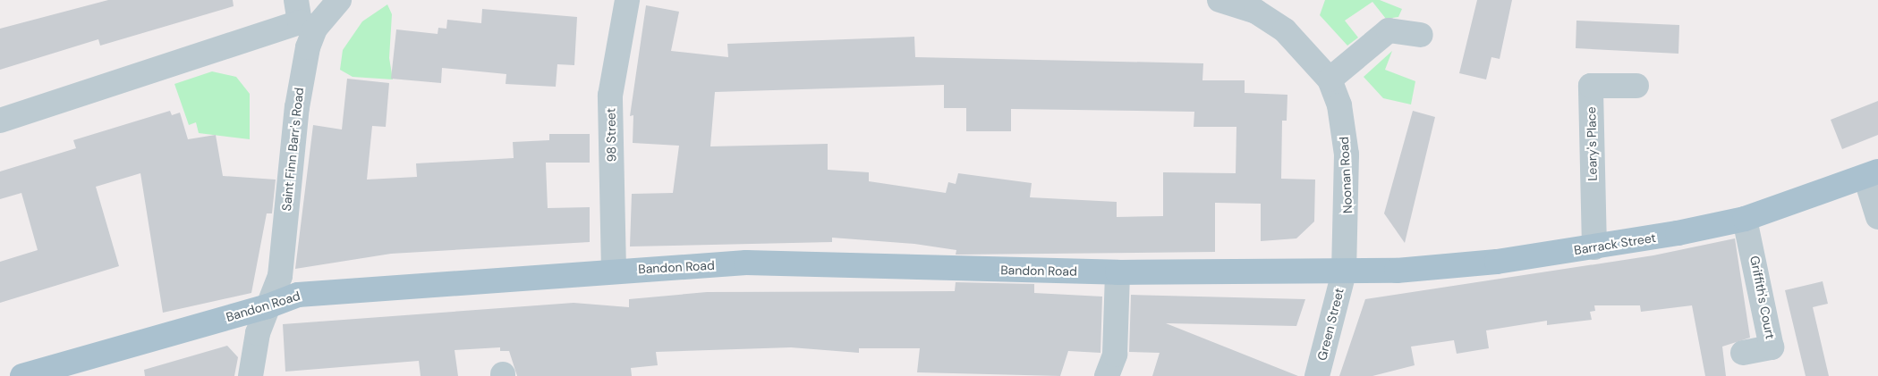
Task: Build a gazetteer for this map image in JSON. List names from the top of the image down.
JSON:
{
  "streets": {
    "main road": ["Barrack Street", "Bandon Road"],
    "street": [
      "98 Street",
      "Leary's Place",
      "Saint Finn Barr's Road",
      "Noonan Road",
      "Griffith's Court",
      "Green Street"
    ]
  },
  "crossings": [
    ["98 Street", "Bandon Road"],
    ["Leary's Place", "Barrack Street"],
    ["Saint Finn Barr's Road", "Bandon Road"],
    ["Noonan Road", "Barrack Street"],
    ["Noonan Road", "Bandon Road"],
    ["Noonan Road", "Green Street"],
    ["Barrack Street", "Bandon Road"],
    ["Barrack Street", "Griffith's Court"],
    ["Barrack Street", "Green Street"],
    ["Bandon Road", "Green Street"]
  ]
}
